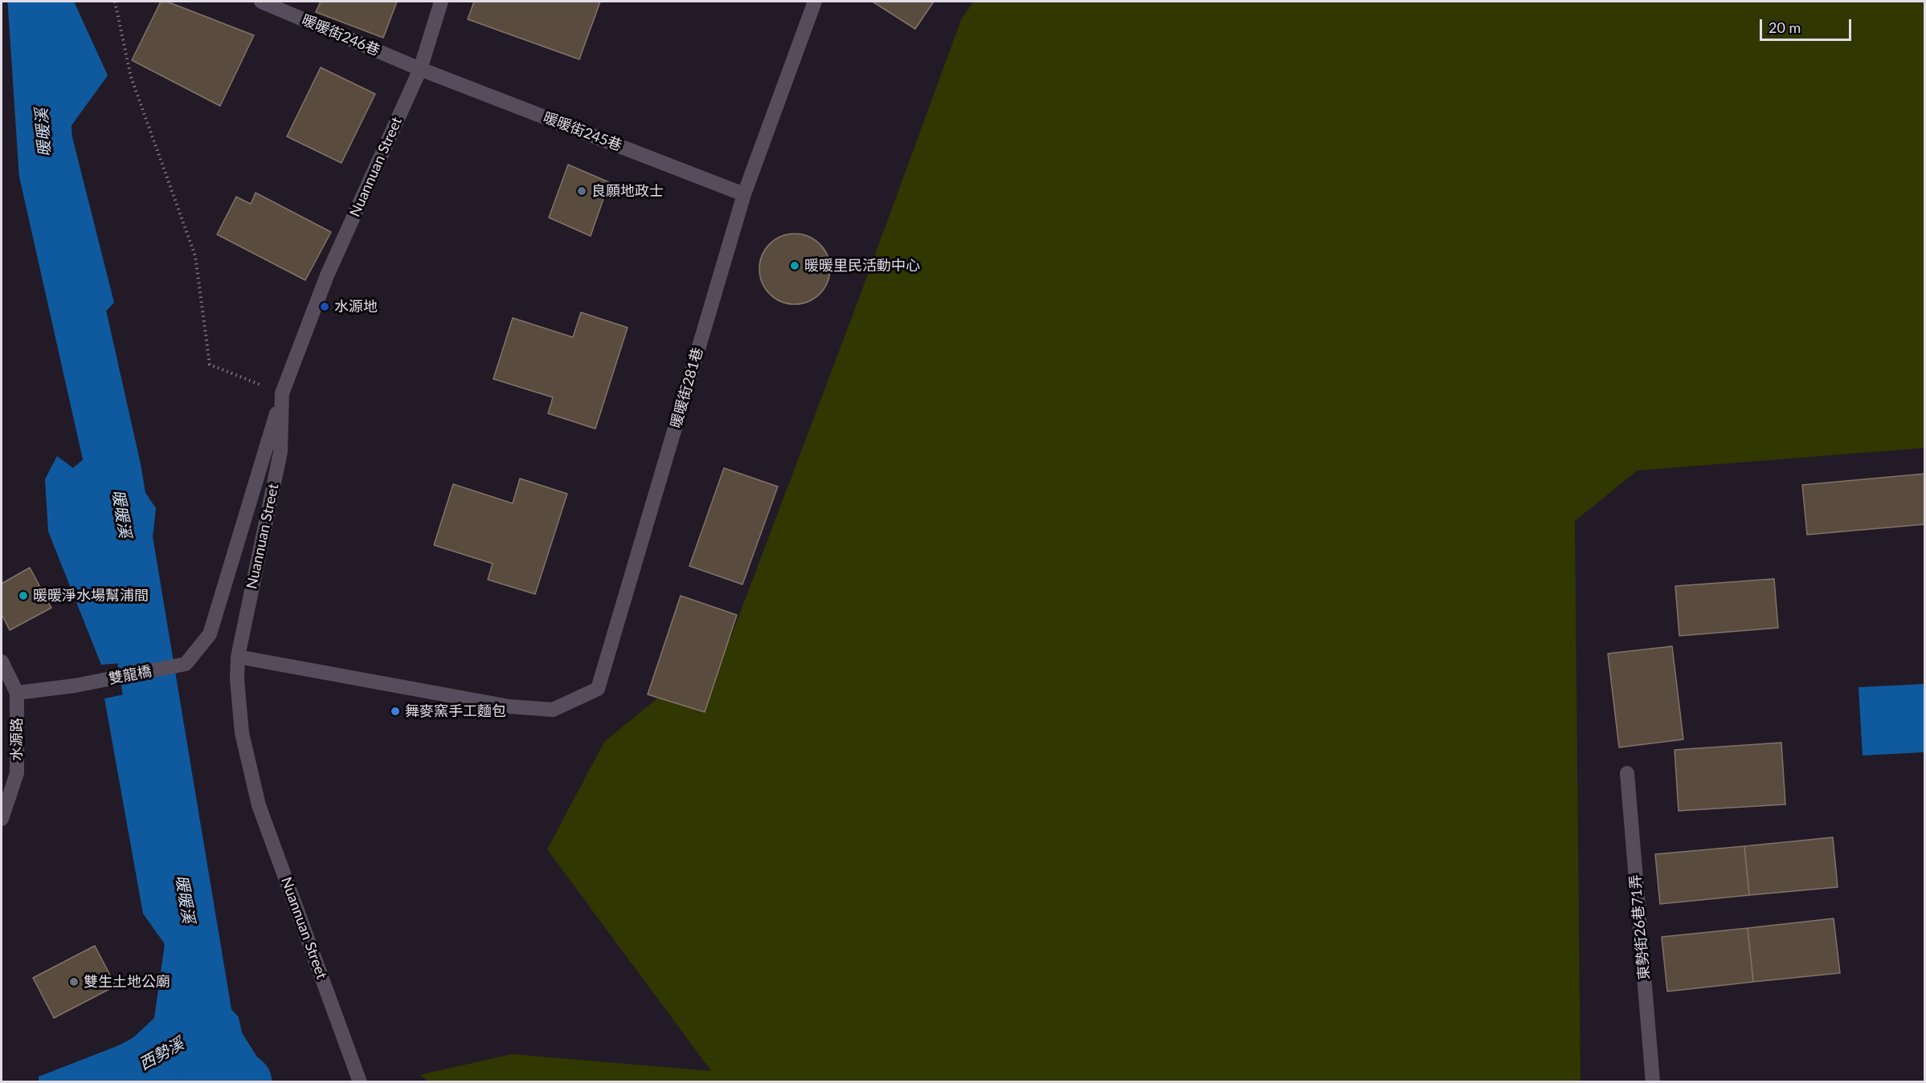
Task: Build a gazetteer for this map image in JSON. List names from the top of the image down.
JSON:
{
  "streets": {
    "street": [
      "暖暖街246巷",
      "暖暖街245巷",
      "Nuannuan Street",
      "暖暖街281巷",
      "雙龍橋",
      "水源路",
      "東勢街26巷71弄"
    ]
  },
  "crossings": [
    ["暖暖街246巷", "暖暖街245巷"],
    ["暖暖街246巷", "Nuannuan Street"],
    ["暖暖街245巷", "Nuannuan Street"],
    ["暖暖街245巷", "暖暖街281巷"],
    ["Nuannuan Street", "暖暖街281巷"],
    ["Nuannuan Street", "雙龍橋"],
    ["雙龍橋", "水源路"]
  ],
  "water": ["暖暖溪", "西勢溪"],
  "places": [
    "良願地政士",
    "暖暖里民活動中心",
    "水源地",
    "暖暖淨水場幫浦間",
    "舞麥窯手工麵包",
    "雙生土地公廟"
  ],
  "scale_bar": "20 m"
}
